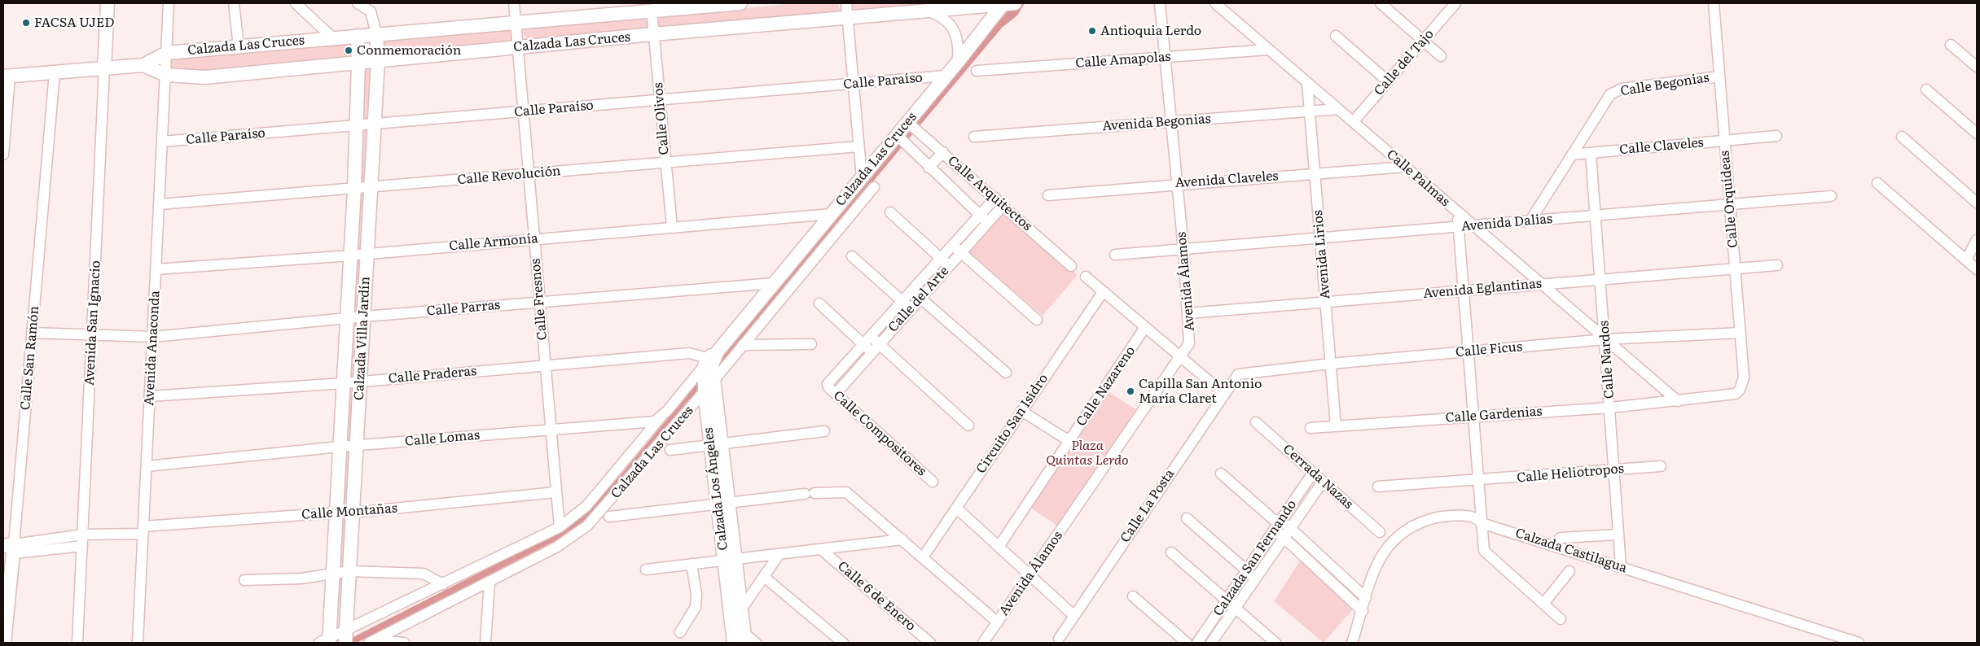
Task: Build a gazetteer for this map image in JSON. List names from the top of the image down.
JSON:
{
  "streets": {
    "street": [
      "Calzada Las Cruces",
      "Calle Amapolas",
      "Calle del Tajo",
      "Calle Paraíso",
      "Calle Begonias",
      "Calle Olivos",
      "Avenida Begonias",
      "Calle Claveles",
      "Calle Revolución",
      "Calle Palmas",
      "Avenida Claveles",
      "Calle Arquitectos",
      "Calle Orquídeas",
      "Avenida Dalias",
      "Calle Armonía",
      "Avenida Lirios",
      "Avenida Álamos",
      "Avenida Eglantinas",
      "Calle Fresnos",
      "Calle del Arte",
      "Calle Parras",
      "Avenida San Ignacio",
      "Calzada Villa Jardín",
      "Avenida Anaconda",
      "Calle Ficus",
      "Calle San Ramón",
      "Calle Nardos",
      "Calle Praderas",
      "Calle Nazareno",
      "Calle Gardenias",
      "Circuito San Isidro",
      "Calle Compositores",
      "Calle Lomas",
      "Calle Heliotropos",
      "Cerrada Nazas",
      "Calzada Los Ángeles",
      "Calle La Posta",
      "Calle Montañas",
      "Calzada Castilagua",
      "Calzada San Fernando",
      "Calle 6 de Enero"
    ]
  },
  "crossings": [
    ["Calzada Las Cruces", "Calle Paraíso"],
    ["Calzada Las Cruces", "Calle Olivos"],
    ["Calzada Las Cruces", "Calle Arquitectos"],
    ["Calzada Las Cruces", "Calle Armonía"],
    ["Calzada Las Cruces", "Calle Fresnos"],
    ["Calzada Las Cruces", "Calle Parras"],
    ["Calzada Las Cruces", "Avenida San Ignacio"],
    ["Calzada Las Cruces", "Calzada Villa Jardín"],
    ["Calzada Las Cruces", "Avenida Anaconda"],
    ["Calzada Las Cruces", "Calle San Ramón"],
    ["Calzada Las Cruces", "Calle Praderas"],
    ["Calzada Las Cruces", "Calle Lomas"],
    ["Calzada Las Cruces", "Calzada Los Ángeles"],
    ["Calle Amapolas", "Calle Palmas"],
    ["Calle Amapolas", "Avenida Álamos"],
    ["Calle del Tajo", "Calle Palmas"],
    ["Calle Paraíso", "Calle Olivos"],
    ["Calle Paraíso", "Calle Fresnos"],
    ["Calle Paraíso", "Calzada Villa Jardín"],
    ["Calle Paraíso", "Avenida Anaconda"],
    ["Calle Begonias", "Calle Claveles"],
    ["Calle Begonias", "Calle Orquídeas"],
    ["Calle Olivos", "Calle Revolución"],
    ["Calle Olivos", "Calle Armonía"],
    ["Avenida Begonias", "Calle Palmas"],
    ["Avenida Begonias", "Avenida Lirios"],
    ["Avenida Begonias", "Avenida Álamos"],
    ["Calle Claveles", "Calle Orquídeas"],
    ["Calle Claveles", "Calle Nardos"],
    ["Calle Revolución", "Calle Fresnos"],
    ["Calle Revolución", "Calzada Villa Jardín"],
    ["Calle Revolución", "Avenida Anaconda"],
    ["Calle Palmas", "Avenida Claveles"],
    ["Calle Palmas", "Avenida Dalias"],
    ["Calle Palmas", "Avenida Lirios"],
    ["Calle Palmas", "Avenida Eglantinas"],
    ["Calle Palmas", "Calle Ficus"],
    ["Calle Palmas", "Calle Nardos"],
    ["Calle Palmas", "Calle Gardenias"],
    ["Avenida Claveles", "Avenida Lirios"],
    ["Avenida Claveles", "Avenida Álamos"],
    ["Calle Arquitectos", "Calle del Arte"],
    ["Calle Orquídeas", "Avenida Dalias"],
    ["Calle Orquídeas", "Avenida Eglantinas"],
    ["Calle Orquídeas", "Calle Ficus"],
    ["Calle Orquídeas", "Calle Gardenias"],
    ["Avenida Dalias", "Avenida Lirios"],
    ["Avenida Dalias", "Avenida Álamos"],
    ["Avenida Dalias", "Calle Nardos"],
    ["Calle Armonía", "Calle Fresnos"],
    ["Calle Armonía", "Calzada Villa Jardín"],
    ["Calle Armonía", "Avenida Anaconda"],
    ["Avenida Lirios", "Avenida Eglantinas"],
    ["Avenida Lirios", "Calle Ficus"],
    ["Avenida Lirios", "Calle Gardenias"],
    ["Avenida Álamos", "Avenida Eglantinas"],
    ["Avenida Eglantinas", "Calle Nardos"],
    ["Calle Fresnos", "Calle Parras"],
    ["Calle Fresnos", "Calle Praderas"],
    ["Calle Fresnos", "Calle Lomas"],
    ["Calle Fresnos", "Calle Montañas"],
    ["Calle del Arte", "Calle Compositores"],
    ["Calle Parras", "Avenida San Ignacio"],
    ["Calle Parras", "Calzada Villa Jardín"],
    ["Calle Parras", "Avenida Anaconda"],
    ["Calle Parras", "Calle San Ramón"],
    ["Avenida San Ignacio", "Calle Montañas"],
    ["Calzada Villa Jardín", "Calle Praderas"],
    ["Calzada Villa Jardín", "Calle Lomas"],
    ["Calzada Villa Jardín", "Calle Montañas"],
    ["Avenida Anaconda", "Calle Praderas"],
    ["Avenida Anaconda", "Calle Lomas"],
    ["Avenida Anaconda", "Calle Montañas"],
    ["Calle Ficus", "Calle Nardos"],
    ["Calle Ficus", "Calle La Posta"],
    ["Calle San Ramón", "Calle Montañas"],
    ["Calle Nardos", "Calle Gardenias"],
    ["Calle Nardos", "Calle Heliotropos"],
    ["Calle Nardos", "Calzada Castilagua"],
    ["Calle Praderas", "Calzada Los Ángeles"],
    ["Cerrada Nazas", "Calzada San Fernando"],
    ["Calzada Los Ángeles", "Calle 6 de Enero"]
  ],
  "parks": ["Plaza Quintas Lerdo"],
  "places": [
    "FACSA UJED",
    "Antioquia Lerdo",
    "Conmemoración",
    "Capilla San Antonio María Claret"
  ]
}
